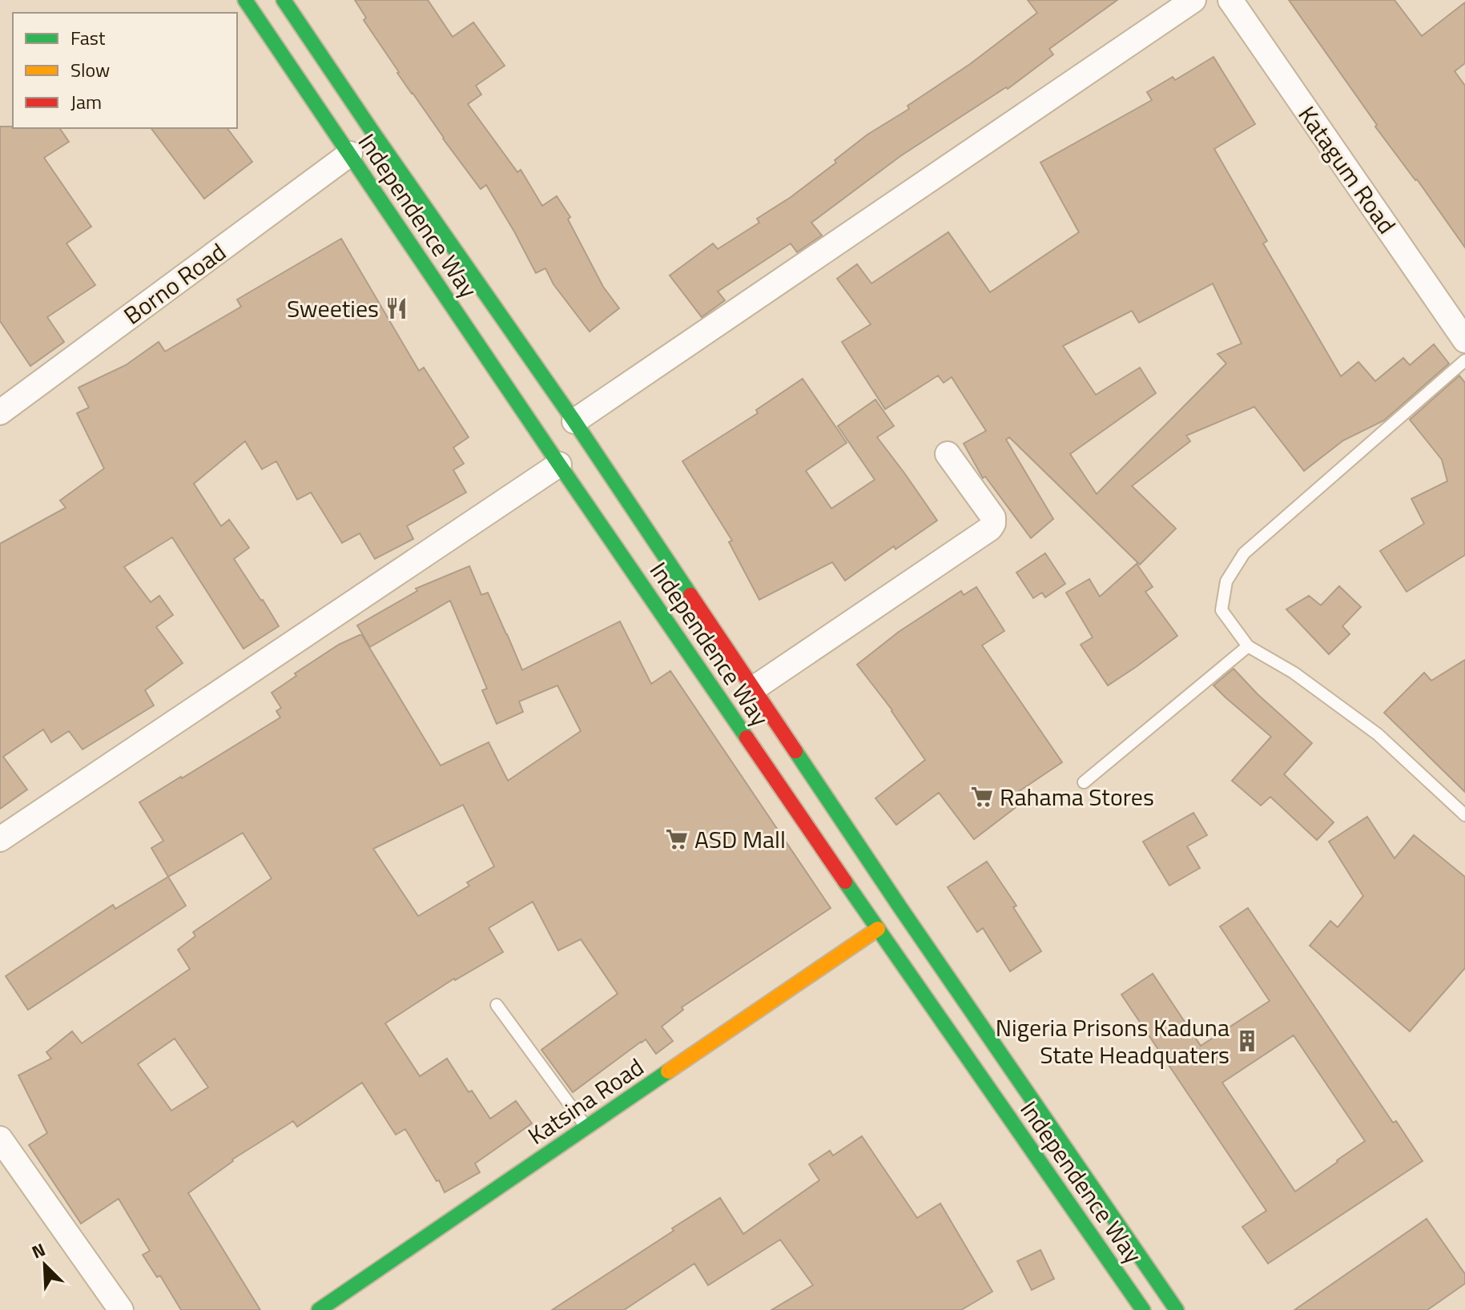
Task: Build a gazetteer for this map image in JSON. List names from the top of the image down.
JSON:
{
  "streets": {
    "main road": ["Independence Way", "Katsina Road"],
    "street": ["Katagum Road", "Borno Road"]
  },
  "crossings": [
    ["Independence Way", "Borno Road"],
    ["Independence Way", "Katsina Road"]
  ],
  "places": {
    "restaurant": ["Sweeties"],
    "supermarket": ["Rahama Stores", "ASD Mall"],
    "building": ["Nigeria Prisons Kaduna State Headquaters"]
  },
  "legend": ["Fast", "Slow", "Jam"],
  "north": "top left"
}
